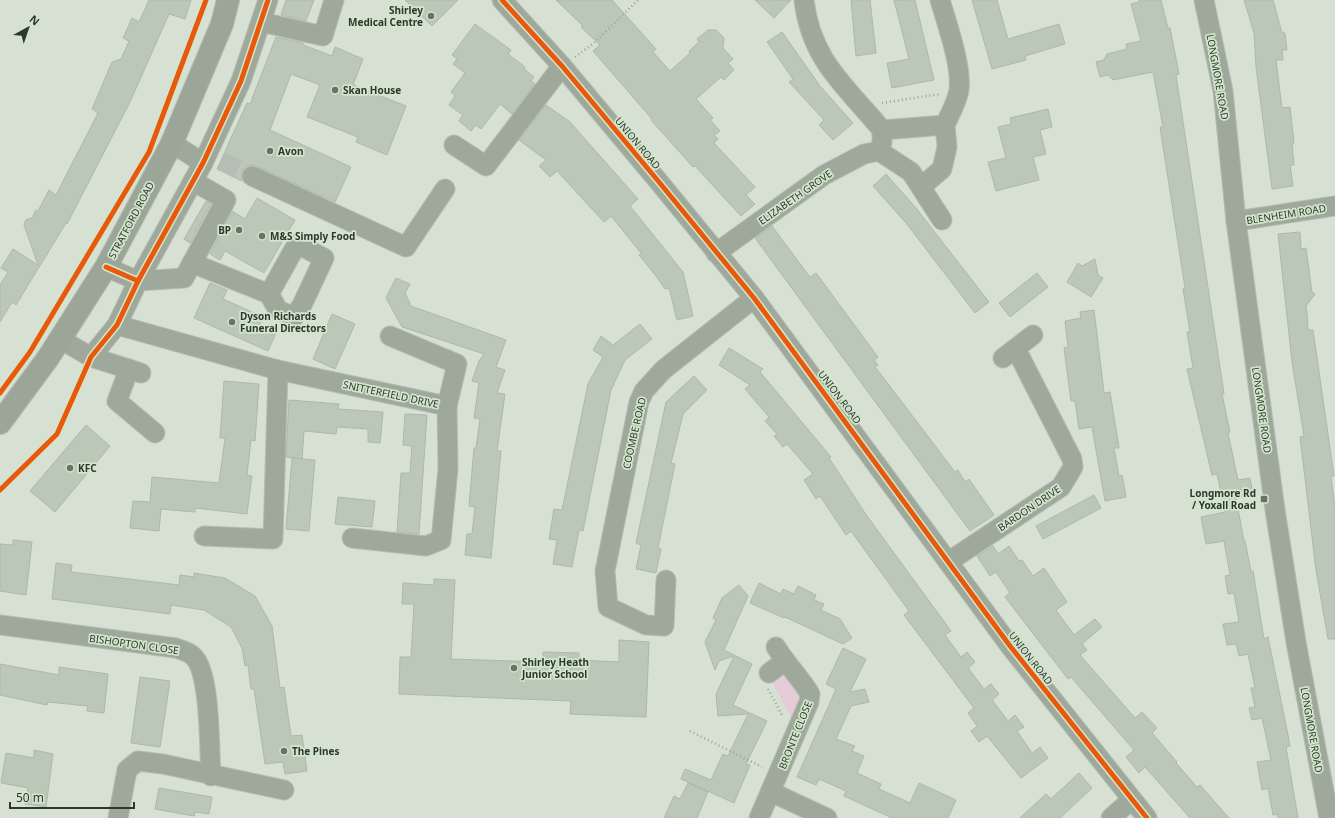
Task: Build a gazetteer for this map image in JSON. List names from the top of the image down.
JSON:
{
  "streets": {
    "highway": ["STRATFORD ROAD"],
    "street": [
      "LONGMORE ROAD",
      "UNION ROAD",
      "ELIZABETH GROVE",
      "BLENHEIM ROAD",
      "SNITTERFIELD DRIVE",
      "COOMBE ROAD",
      "BARDON DRIVE",
      "BISHOPTON CLOSE",
      "BRONTE CLOSE"
    ]
  },
  "crossings": [
    ["LONGMORE ROAD", "BLENHEIM ROAD"],
    ["UNION ROAD", "ELIZABETH GROVE"],
    ["UNION ROAD", "COOMBE ROAD"],
    ["UNION ROAD", "BARDON DRIVE"]
  ],
  "places": {
    "other": [
      "Shirley Medical Centre",
      "Skan House",
      "Avon",
      "BP",
      "M&S Simply Food",
      "Dyson Richards Funeral Directors",
      "KFC",
      "Shirley Heath Junior School",
      "The Pines"
    ],
    "transit": ["Longmore Rd / Yoxall Road"]
  },
  "scale_bar": "50 m",
  "north": "top right"
}
